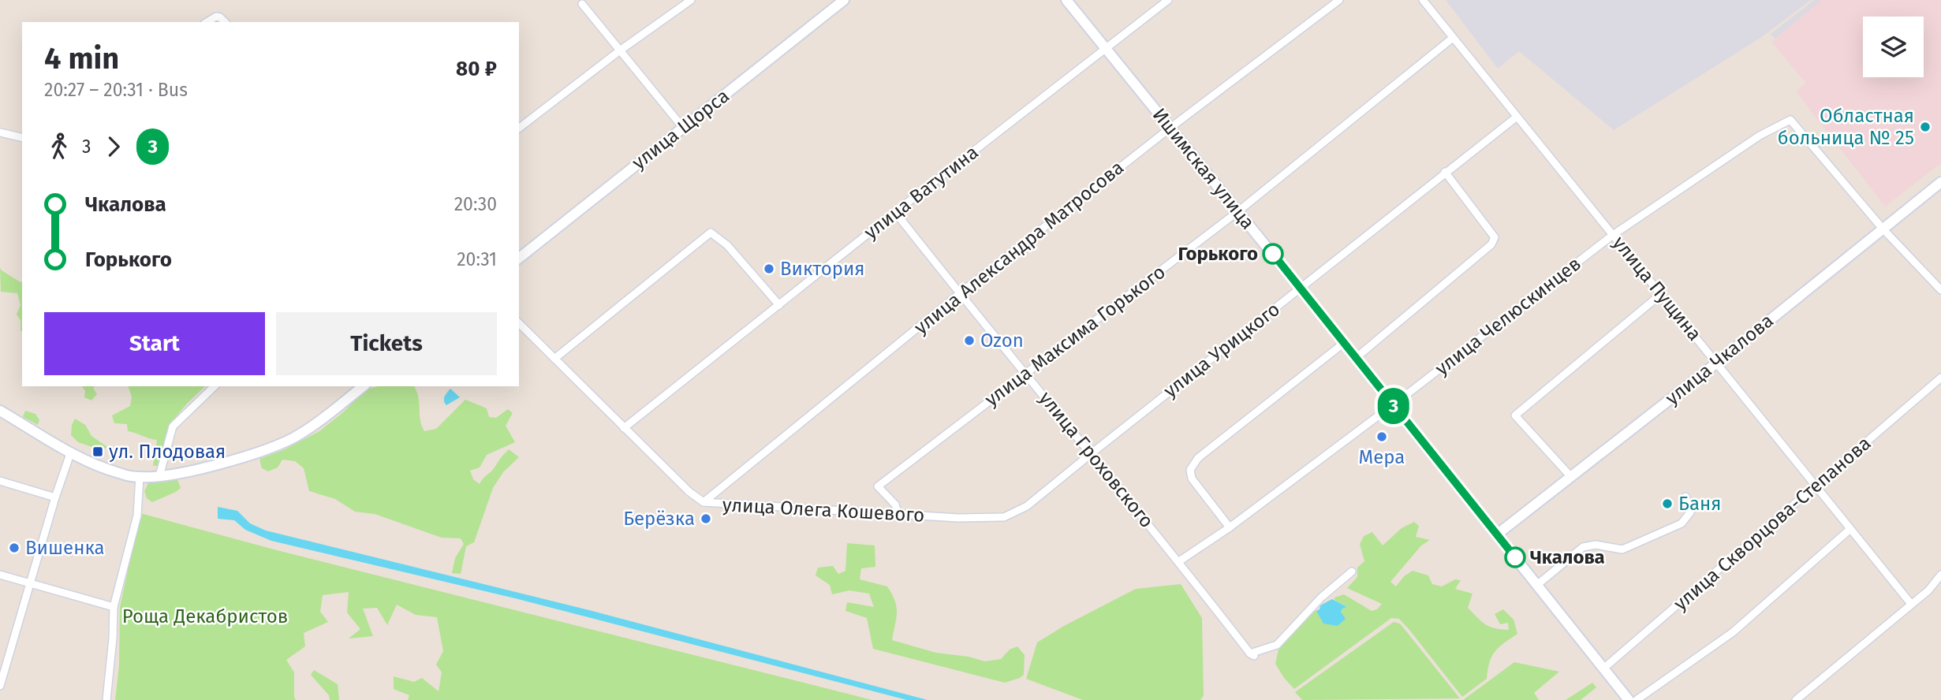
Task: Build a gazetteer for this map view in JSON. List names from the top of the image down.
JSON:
{
  "streets": {
    "main road": ["улица Щорса", "Ишимская улица", "улица Чкалова"],
    "street": [
      "улица Ватутина",
      "улица Александра Матросова",
      "улица Пущина",
      "улица Челюскинцев",
      "улица Максима Горького",
      "улица Урицкого",
      "улица Гроховского",
      "улица Олега Кошевого",
      "улица Скворцова-Степанова"
    ]
  },
  "crossings": [
    ["Ишимская улица", "улица Ватутина"],
    ["Ишимская улица", "улица Александра Матросова"],
    ["Ишимская улица", "улица Челюскинцев"],
    ["Ишимская улица", "улица Максима Горького"],
    ["Ишимская улица", "улица Урицкого"],
    ["Ишимская улица", "улица Чкалова"],
    ["Ишимская улица", "улица Скворцова-Степанова"],
    ["улица Ватутина", "улица Гроховского"],
    ["улица Ватутина", "улица Олега Кошевого"],
    ["улица Александра Матросова", "улица Гроховского"],
    ["улица Александра Матросова", "улица Олега Кошевого"],
    ["улица Пущина", "улица Челюскинцев"],
    ["улица Пущина", "улица Максима Горького"],
    ["улица Пущина", "улица Урицкого"],
    ["улица Пущина", "улица Чкалова"],
    ["улица Пущина", "улица Скворцова-Степанова"],
    ["улица Челюскинцев", "улица Чкалова"],
    ["улица Челюскинцев", "улица Гроховского"],
    ["улица Максима Горького", "улица Гроховского"],
    ["улица Максима Горького", "улица Олега Кошевого"],
    ["улица Урицкого", "улица Гроховского"],
    ["улица Урицкого", "улица Олега Кошевого"]
  ],
  "parks": ["Роща Декабристов"],
  "places": {
    "other": [
      "Областная больница № 25",
      "Горького",
      "Виктория",
      "Ozon",
      "Мера",
      "Баня",
      "Берёзка",
      "Вишенка",
      "Чкалова"
    ],
    "transit": ["ул. Плодовая"]
  },
  "lines": ["bus line 3"],
  "page": {
    "on_map": "3",
    "heading": ["4 min", "20:27 – 20:31 · Bus", "80 ₽"],
    "legs": ["3", "3"],
    "list": [
      {
        "name": "Чкалова",
        "value": "20:30"
      },
      {
        "name": "Горького",
        "value": "20:31"
      }
    ],
    "buttons": ["Start", "Tickets"]
  }
}
